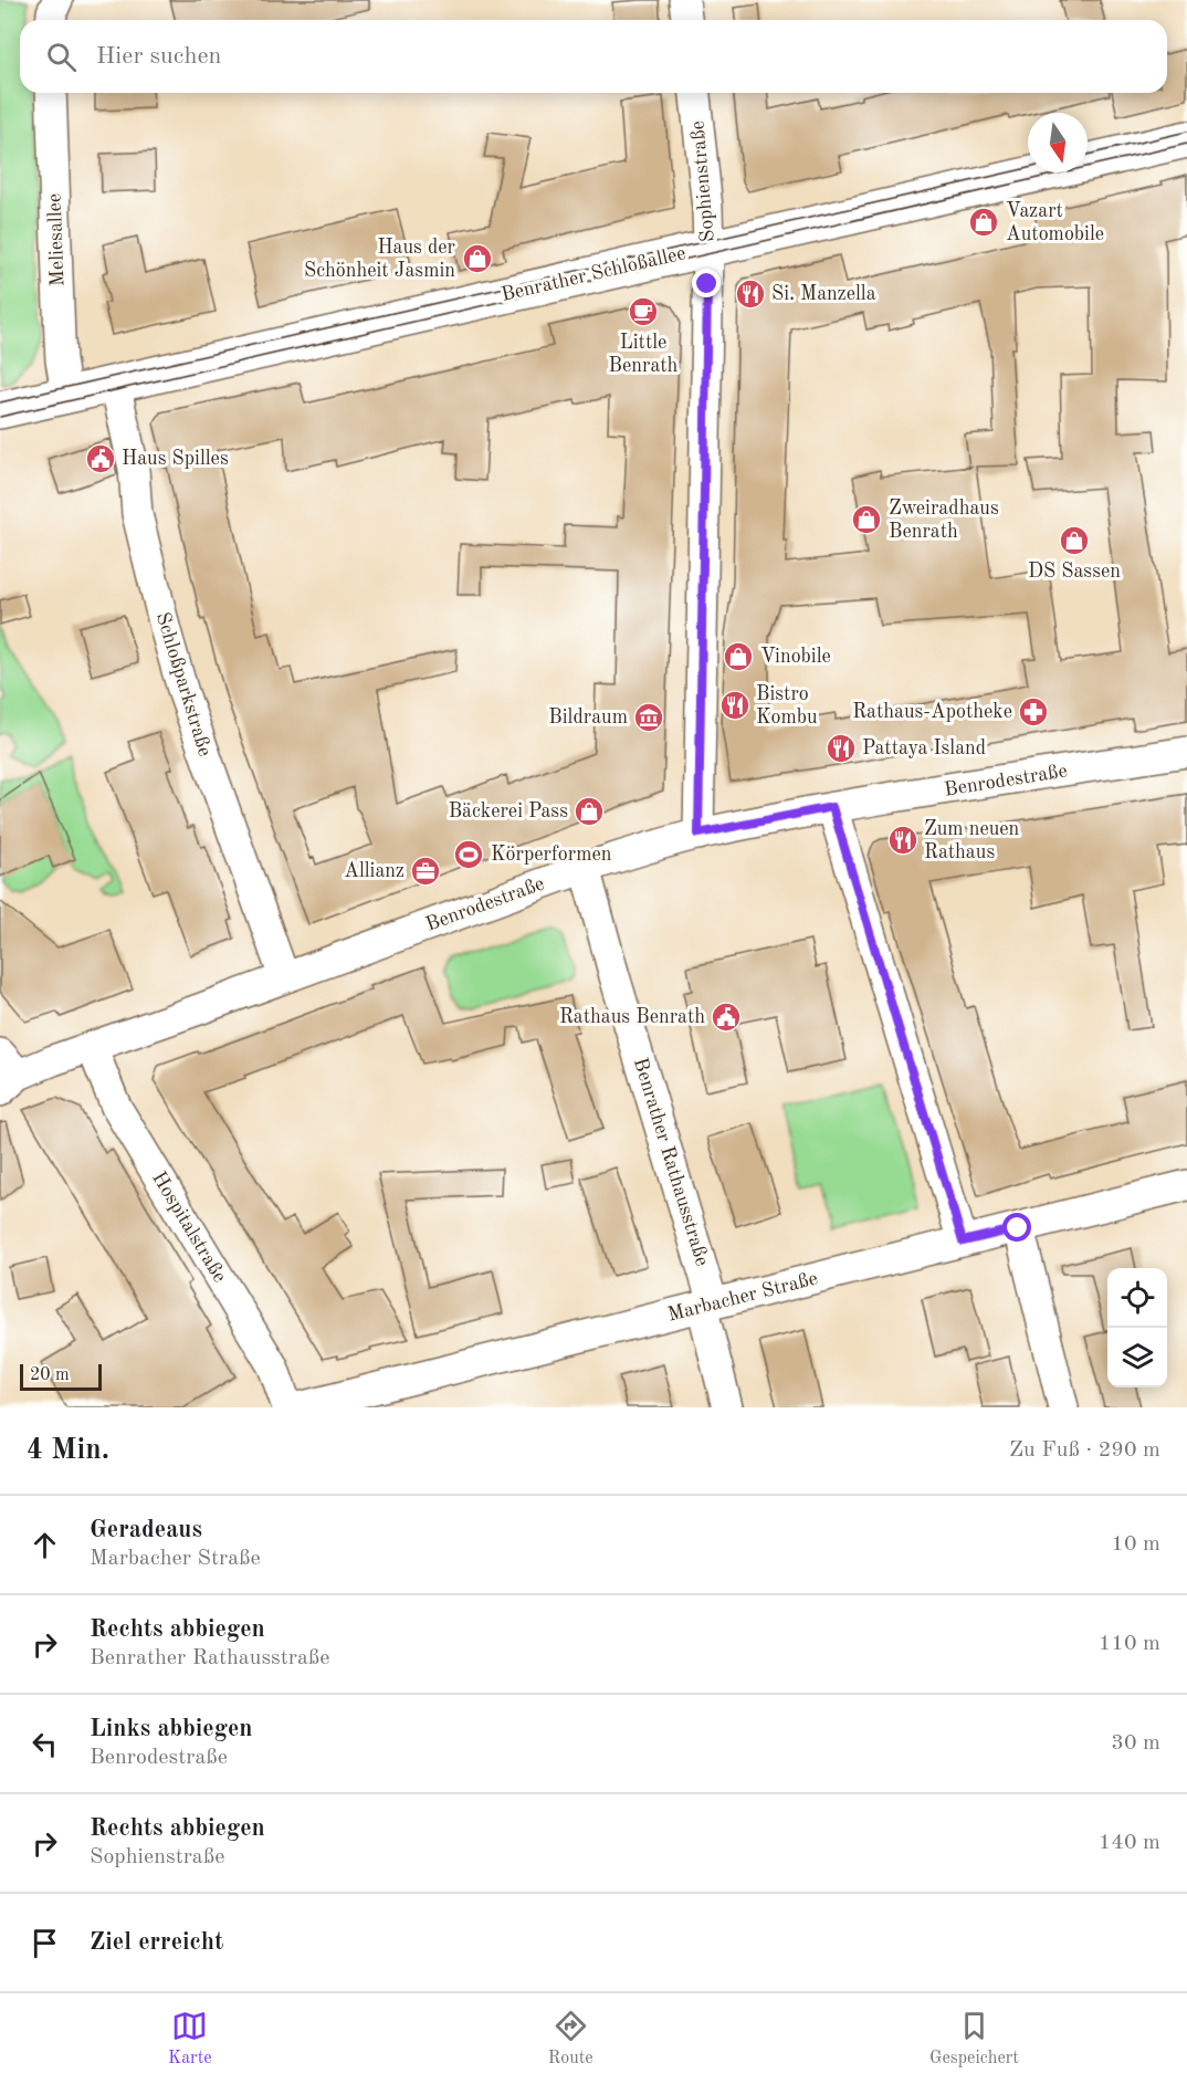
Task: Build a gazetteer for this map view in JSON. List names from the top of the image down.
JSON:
{
  "streets": {
    "main road": ["Benrather Schloßallee"],
    "street": [
      "Sophienstraße",
      "Meliesallee",
      "Schloßparkstraße",
      "Benrodestraße",
      "Benrather Rathausstraße",
      "Hospitalstraße",
      "Marbacher Straße"
    ]
  },
  "crossings": [
    ["Sophienstraße", "Benrather Schloßallee"],
    ["Sophienstraße", "Benrodestraße"],
    ["Meliesallee", "Benrather Schloßallee"],
    ["Benrather Schloßallee", "Schloßparkstraße"],
    ["Schloßparkstraße", "Benrodestraße"],
    ["Benrodestraße", "Benrather Rathausstraße"],
    ["Benrodestraße", "Hospitalstraße"],
    ["Benrather Rathausstraße", "Marbacher Straße"]
  ],
  "places": {
    "shop": [
      "Vazart Automobile",
      "Haus der Schönheit Jasmin",
      "Zweiradhaus Benrath",
      "DS Sassen",
      "Vinobile",
      "Bäckerei Pass"
    ],
    "restaurant": [
      "Si. Manzella",
      "Bistro Kombu",
      "Pattaya Island",
      "Zum neuen Rathaus"
    ],
    "cafe": ["Little Benrath"],
    "public building": ["Haus Spilles", "Rathaus Benrath"],
    "pharmacy": ["Rathaus-Apotheke"],
    "museum": ["Bildraum"],
    "sports": ["Körperformen"],
    "office": ["Allianz"]
  },
  "scale_bar": "20 m",
  "north": "bottom",
  "page": {
    "search": "Hier suchen",
    "scale": "20 m",
    "heading": ["4 Min.", "Zu Fuß · 290 m"],
    "list": [
      ["Geradeaus", "Marbacher Straße", "10 m"],
      ["Rechts abbiegen", "Benrather Rathausstraße", "110 m"],
      ["Links abbiegen", "Benrodestraße", "30 m"],
      ["Rechts abbiegen", "Sophienstraße", "140 m"],
      "Ziel erreicht"
    ],
    "nav": ["Karte", "Route", "Gespeichert"]
  }
}
